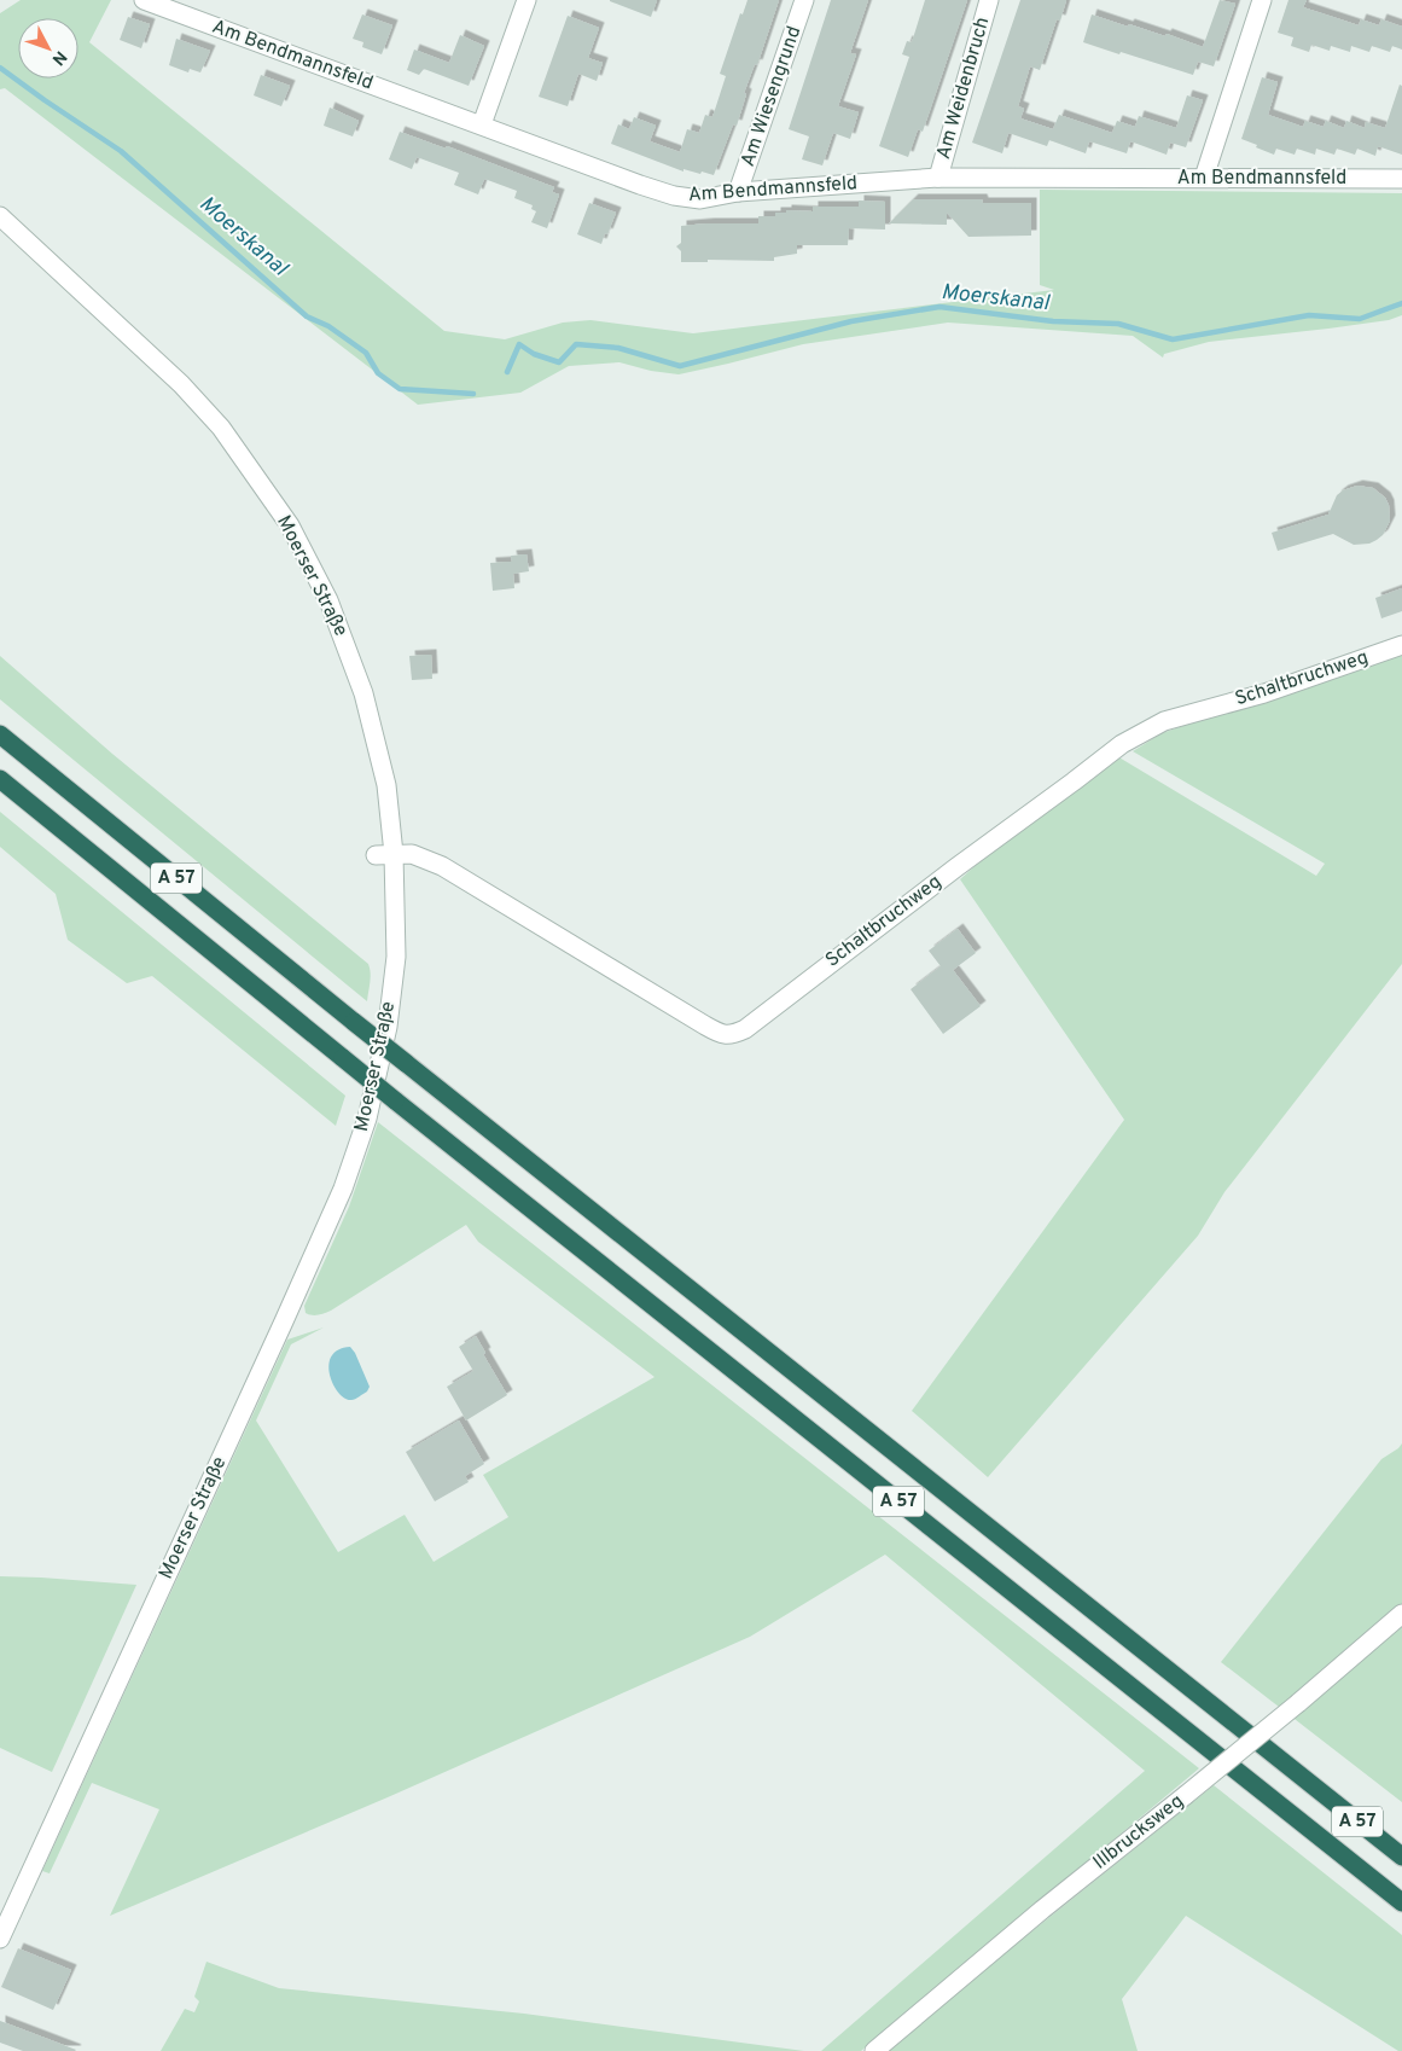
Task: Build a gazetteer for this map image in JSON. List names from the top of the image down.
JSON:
{
  "streets": {
    "highway": ["A 57"],
    "street": [
      "Am Bendmannsfeld",
      "Am Weidenbruch",
      "Am Wiesengrund",
      "Moerser Straße",
      "Schaltbruchweg",
      "Illbrucksweg"
    ]
  },
  "crossings": [
    ["Am Bendmannsfeld", "Am Weidenbruch"],
    ["Am Bendmannsfeld", "Am Wiesengrund"],
    ["Moerser Straße", "Schaltbruchweg"]
  ],
  "water": ["Moerskanal"],
  "north": "bottom right"
}
